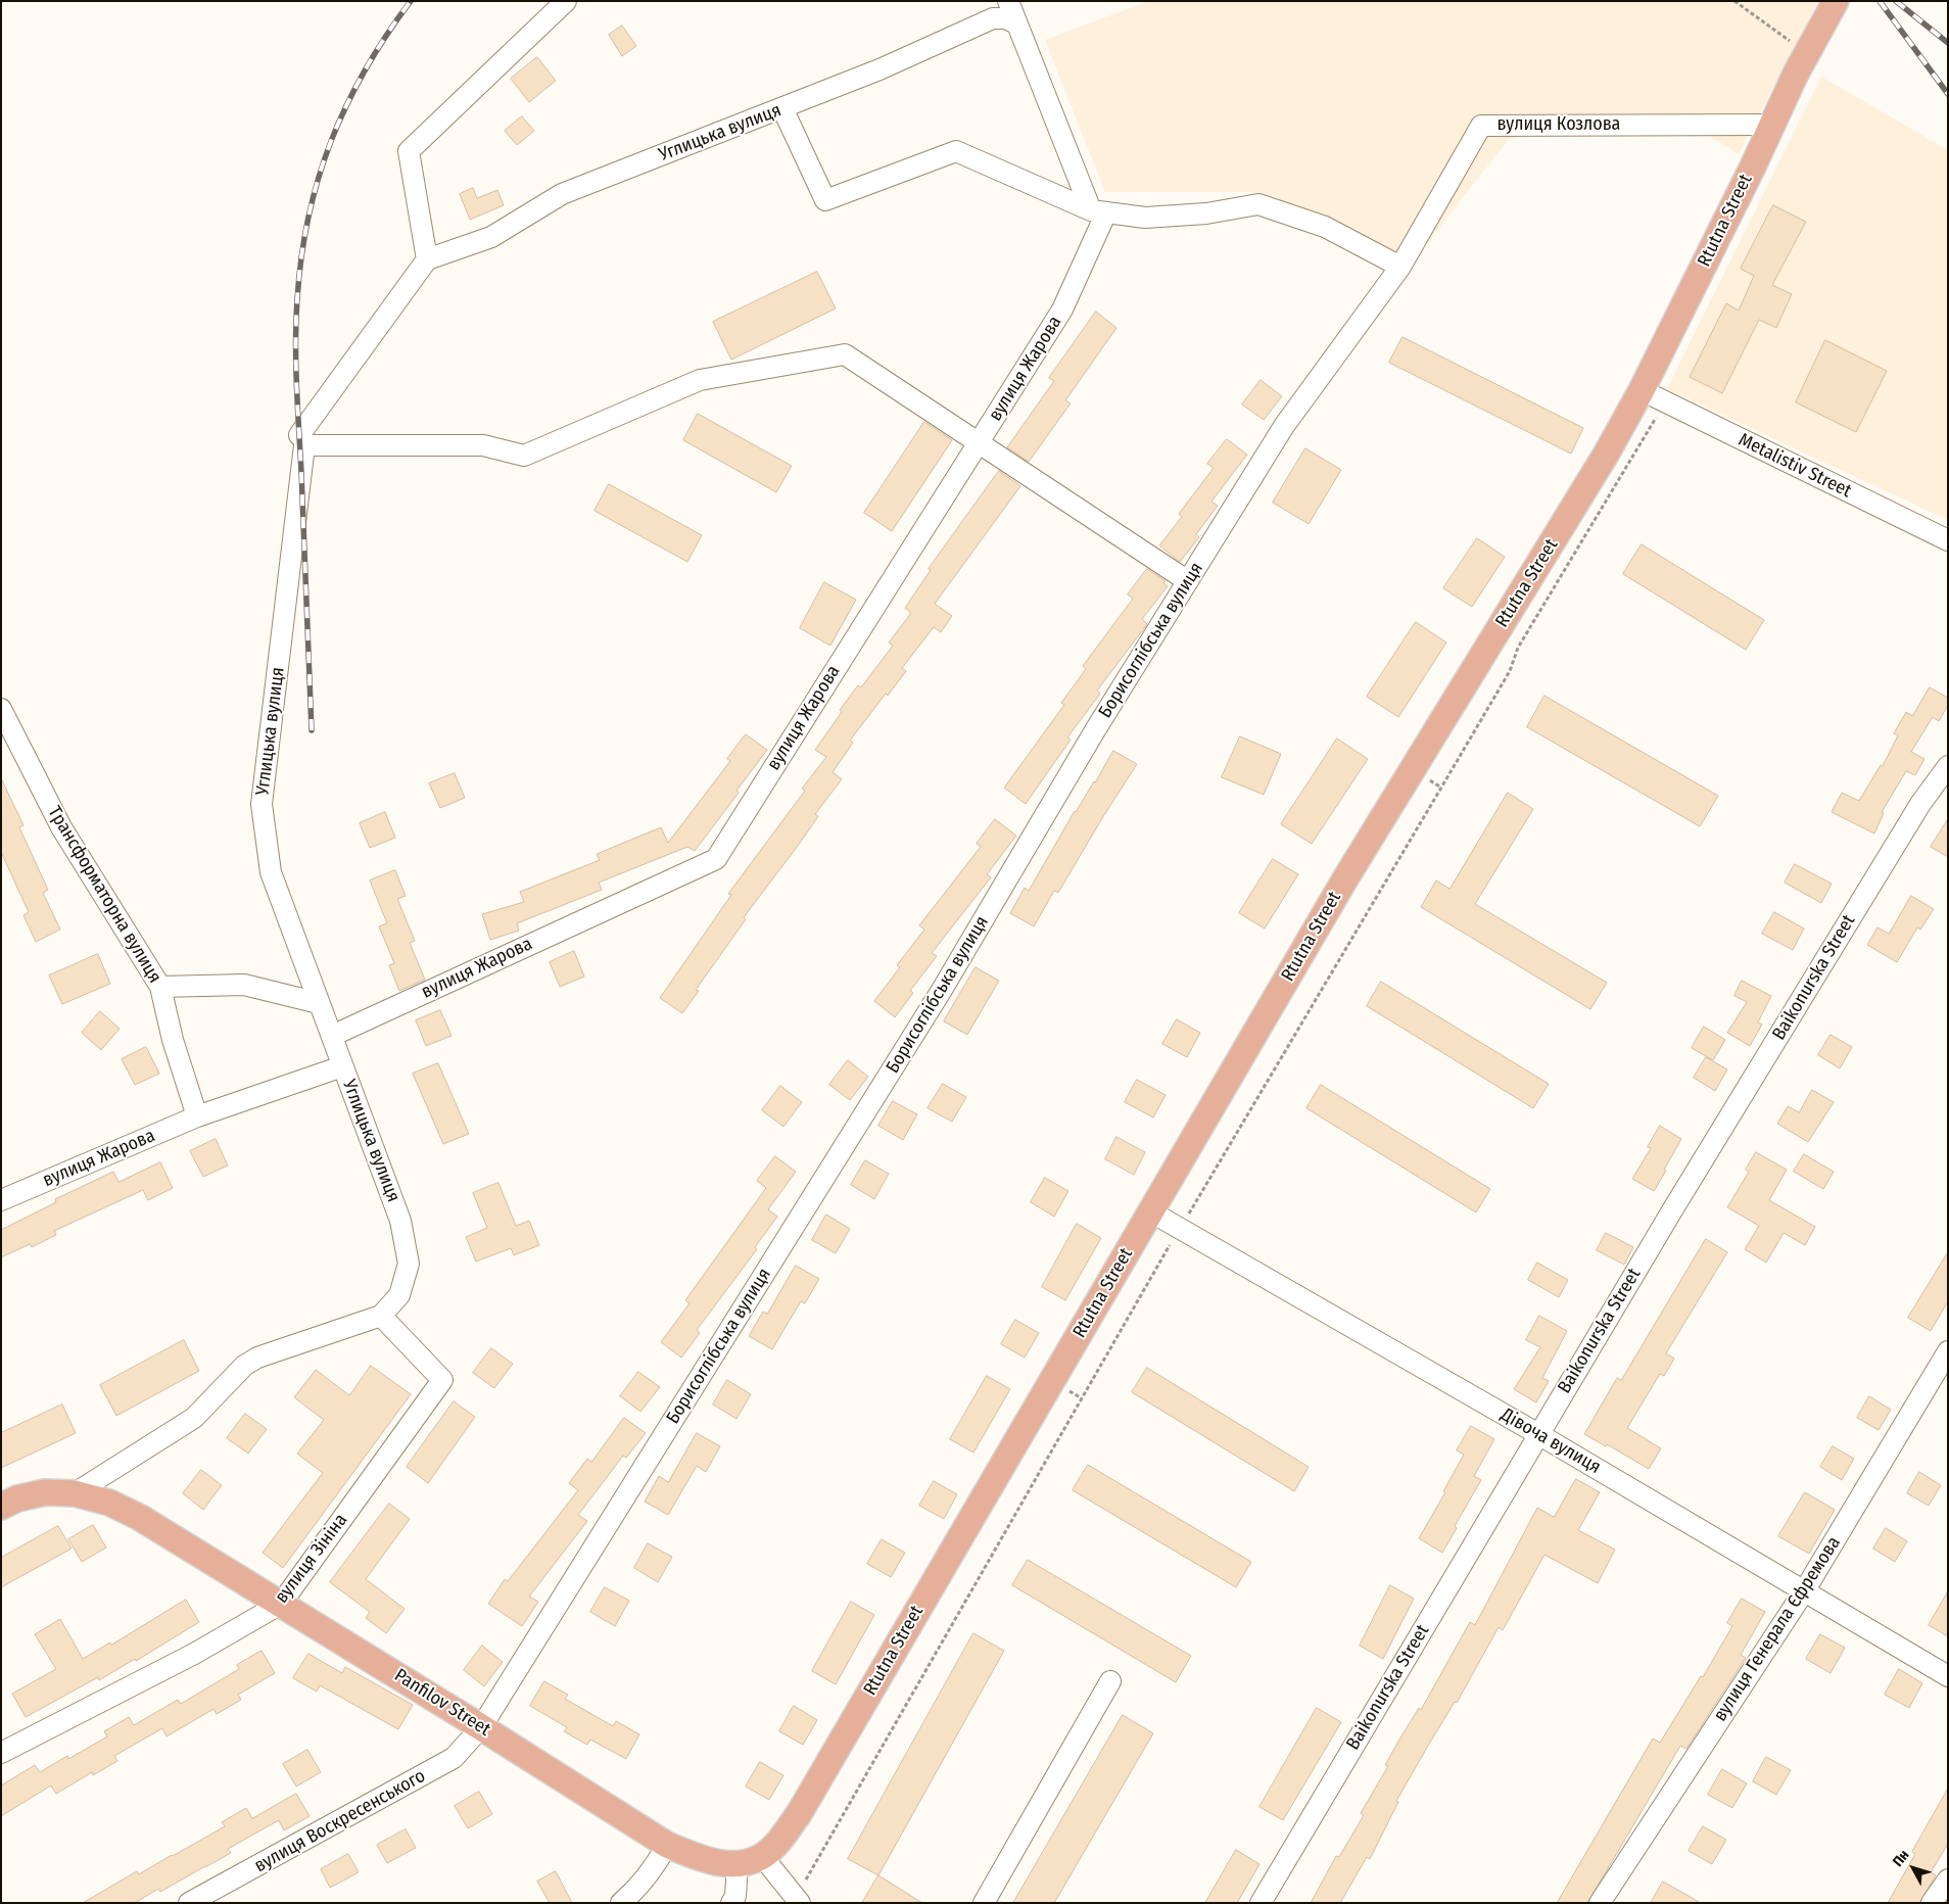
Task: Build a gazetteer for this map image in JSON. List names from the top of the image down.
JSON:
{
  "streets": {
    "main road": ["Rtutna Street", "Panfilov Street"],
    "street": [
      "вулиця Козлова",
      "Углицька вулиця",
      "вулиця Жарова",
      "Metalistiv Street",
      "Борисоглібська вулиця",
      "Трансформаторна вулиця",
      "Baikonurska Street",
      "Дівоча вулиця",
      "вулиця Зініна",
      "вулиця Генерала Єфремова",
      "вулиця Воскресенського"
    ]
  },
  "crossings": [
    ["вулиця Козлова", "Rtutna Street"],
    ["вулиця Козлова", "Борисоглібська вулиця"],
    ["Углицька вулиця", "вулиця Жарова"],
    ["Углицька вулиця", "вулиця Зініна"],
    ["Углицька вулиця", "Panfilov Street"],
    ["Rtutna Street", "Metalistiv Street"],
    ["Rtutna Street", "Дівоча вулиця"],
    ["Rtutna Street", "Panfilov Street"],
    ["вулиця Жарова", "Трансформаторна вулиця"],
    ["Борисоглібська вулиця", "Panfilov Street"],
    ["Борисоглібська вулиця", "вулиця Воскресенського"],
    ["Baikonurska Street", "Дівоча вулиця"],
    ["Дівоча вулиця", "вулиця Генерала Єфремова"],
    ["вулиця Зініна", "Panfilov Street"],
    ["Panfilov Street", "вулиця Воскресенського"]
  ],
  "north": "top left"
}
